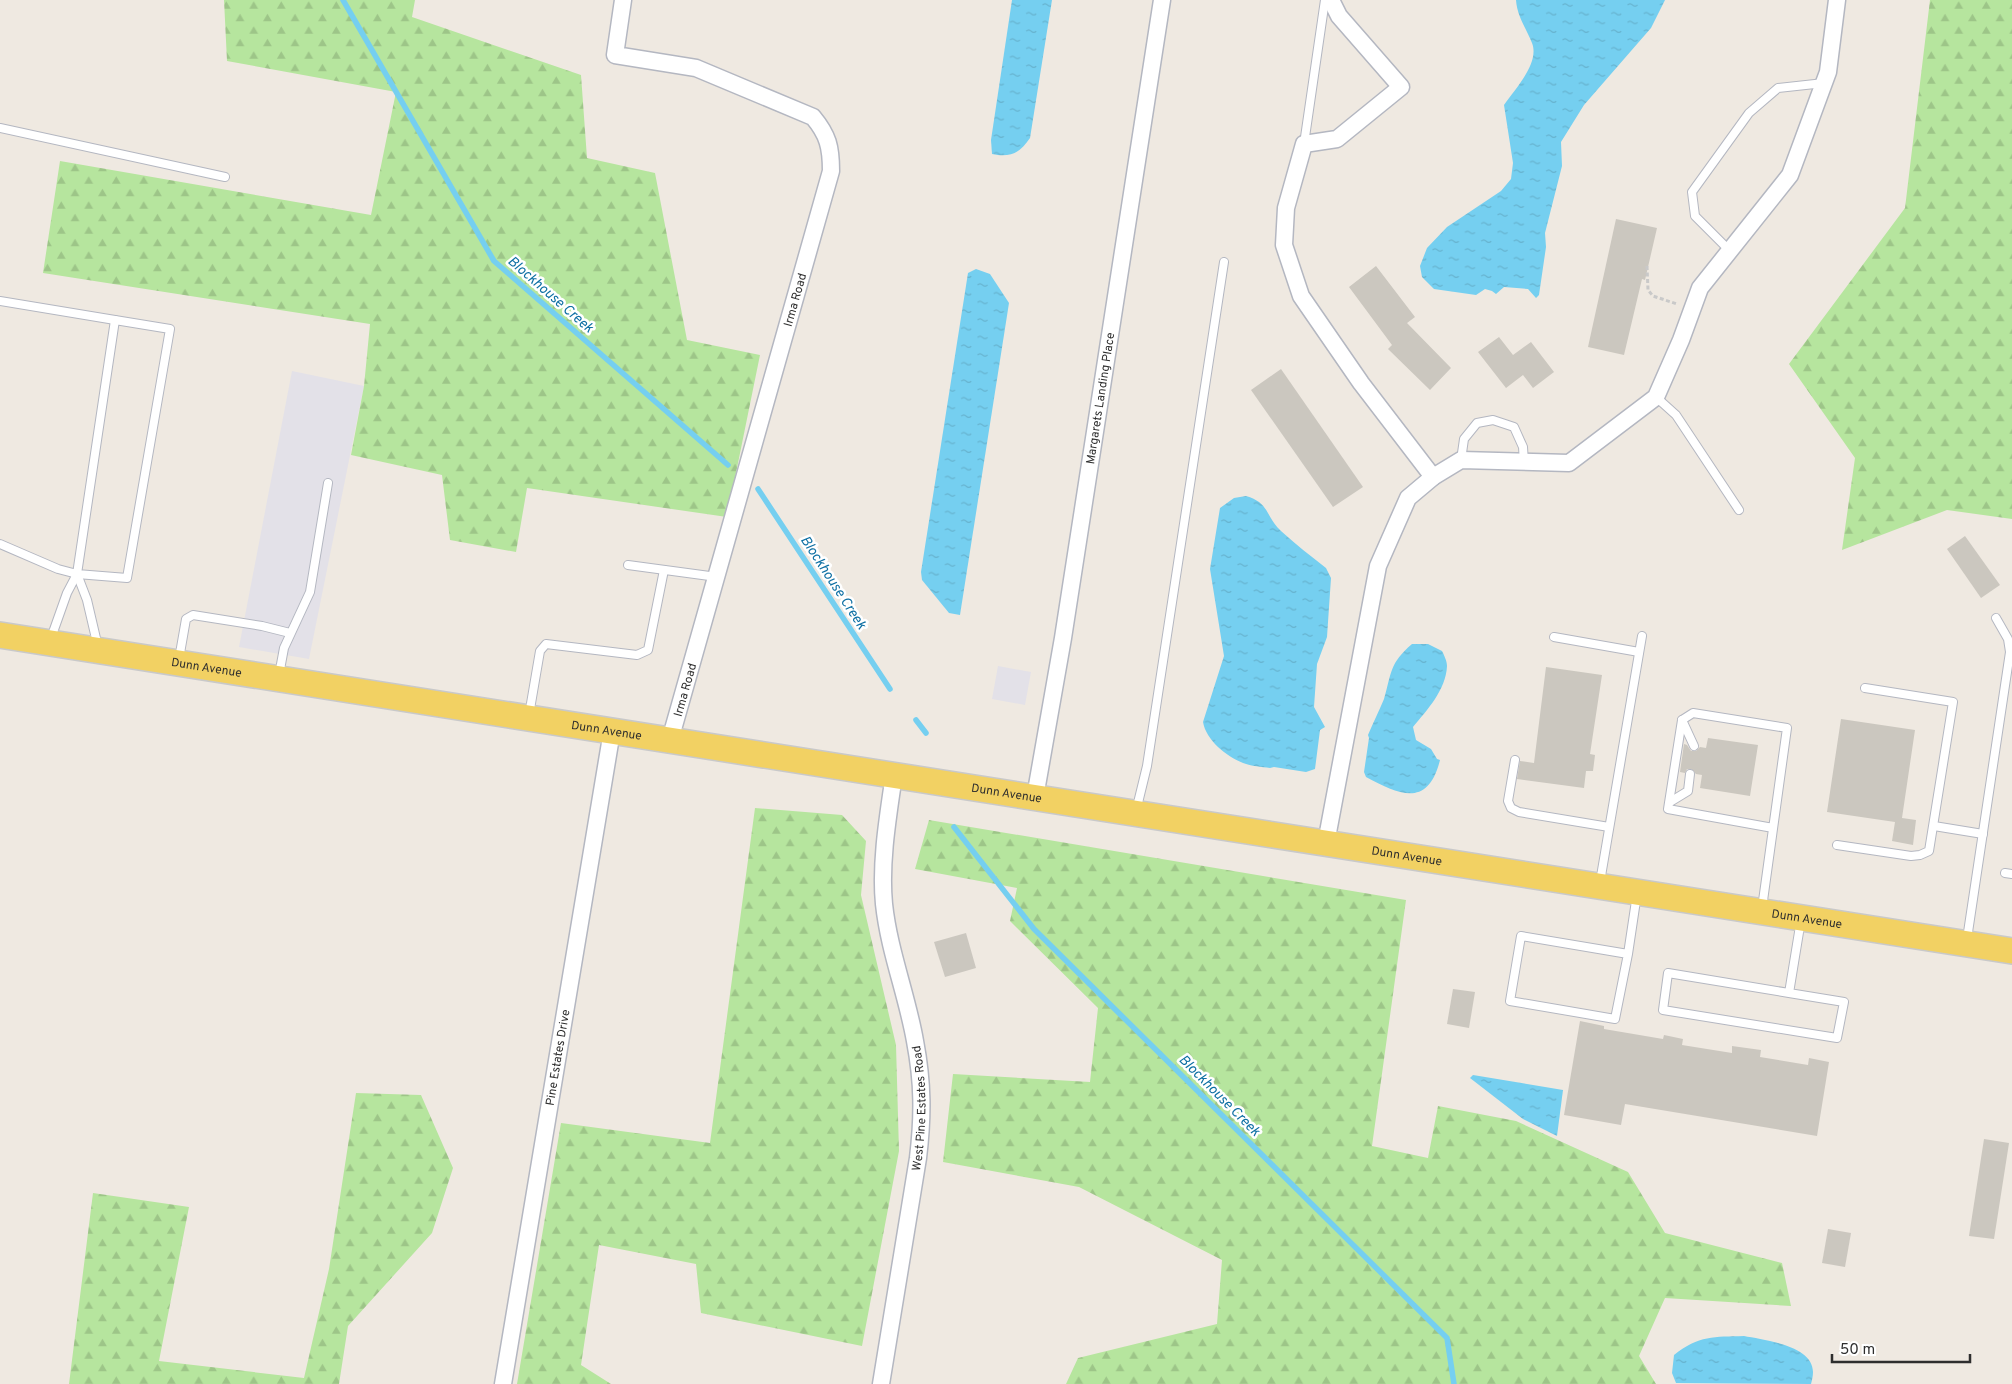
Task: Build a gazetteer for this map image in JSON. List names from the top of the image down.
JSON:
{
  "streets": {
    "main road": ["Dunn Avenue"],
    "street": [
      "Irma Road",
      "Margarets Landing Place",
      "Pine Estates Drive",
      "West Pine Estates Road"
    ]
  },
  "crossings": [
    ["Irma Road", "Dunn Avenue"],
    ["Margarets Landing Place", "Dunn Avenue"],
    ["Dunn Avenue", "Pine Estates Drive"],
    ["Dunn Avenue", "West Pine Estates Road"]
  ],
  "water": ["Blockhouse Creek"],
  "scale_bar": "50 m"
}
